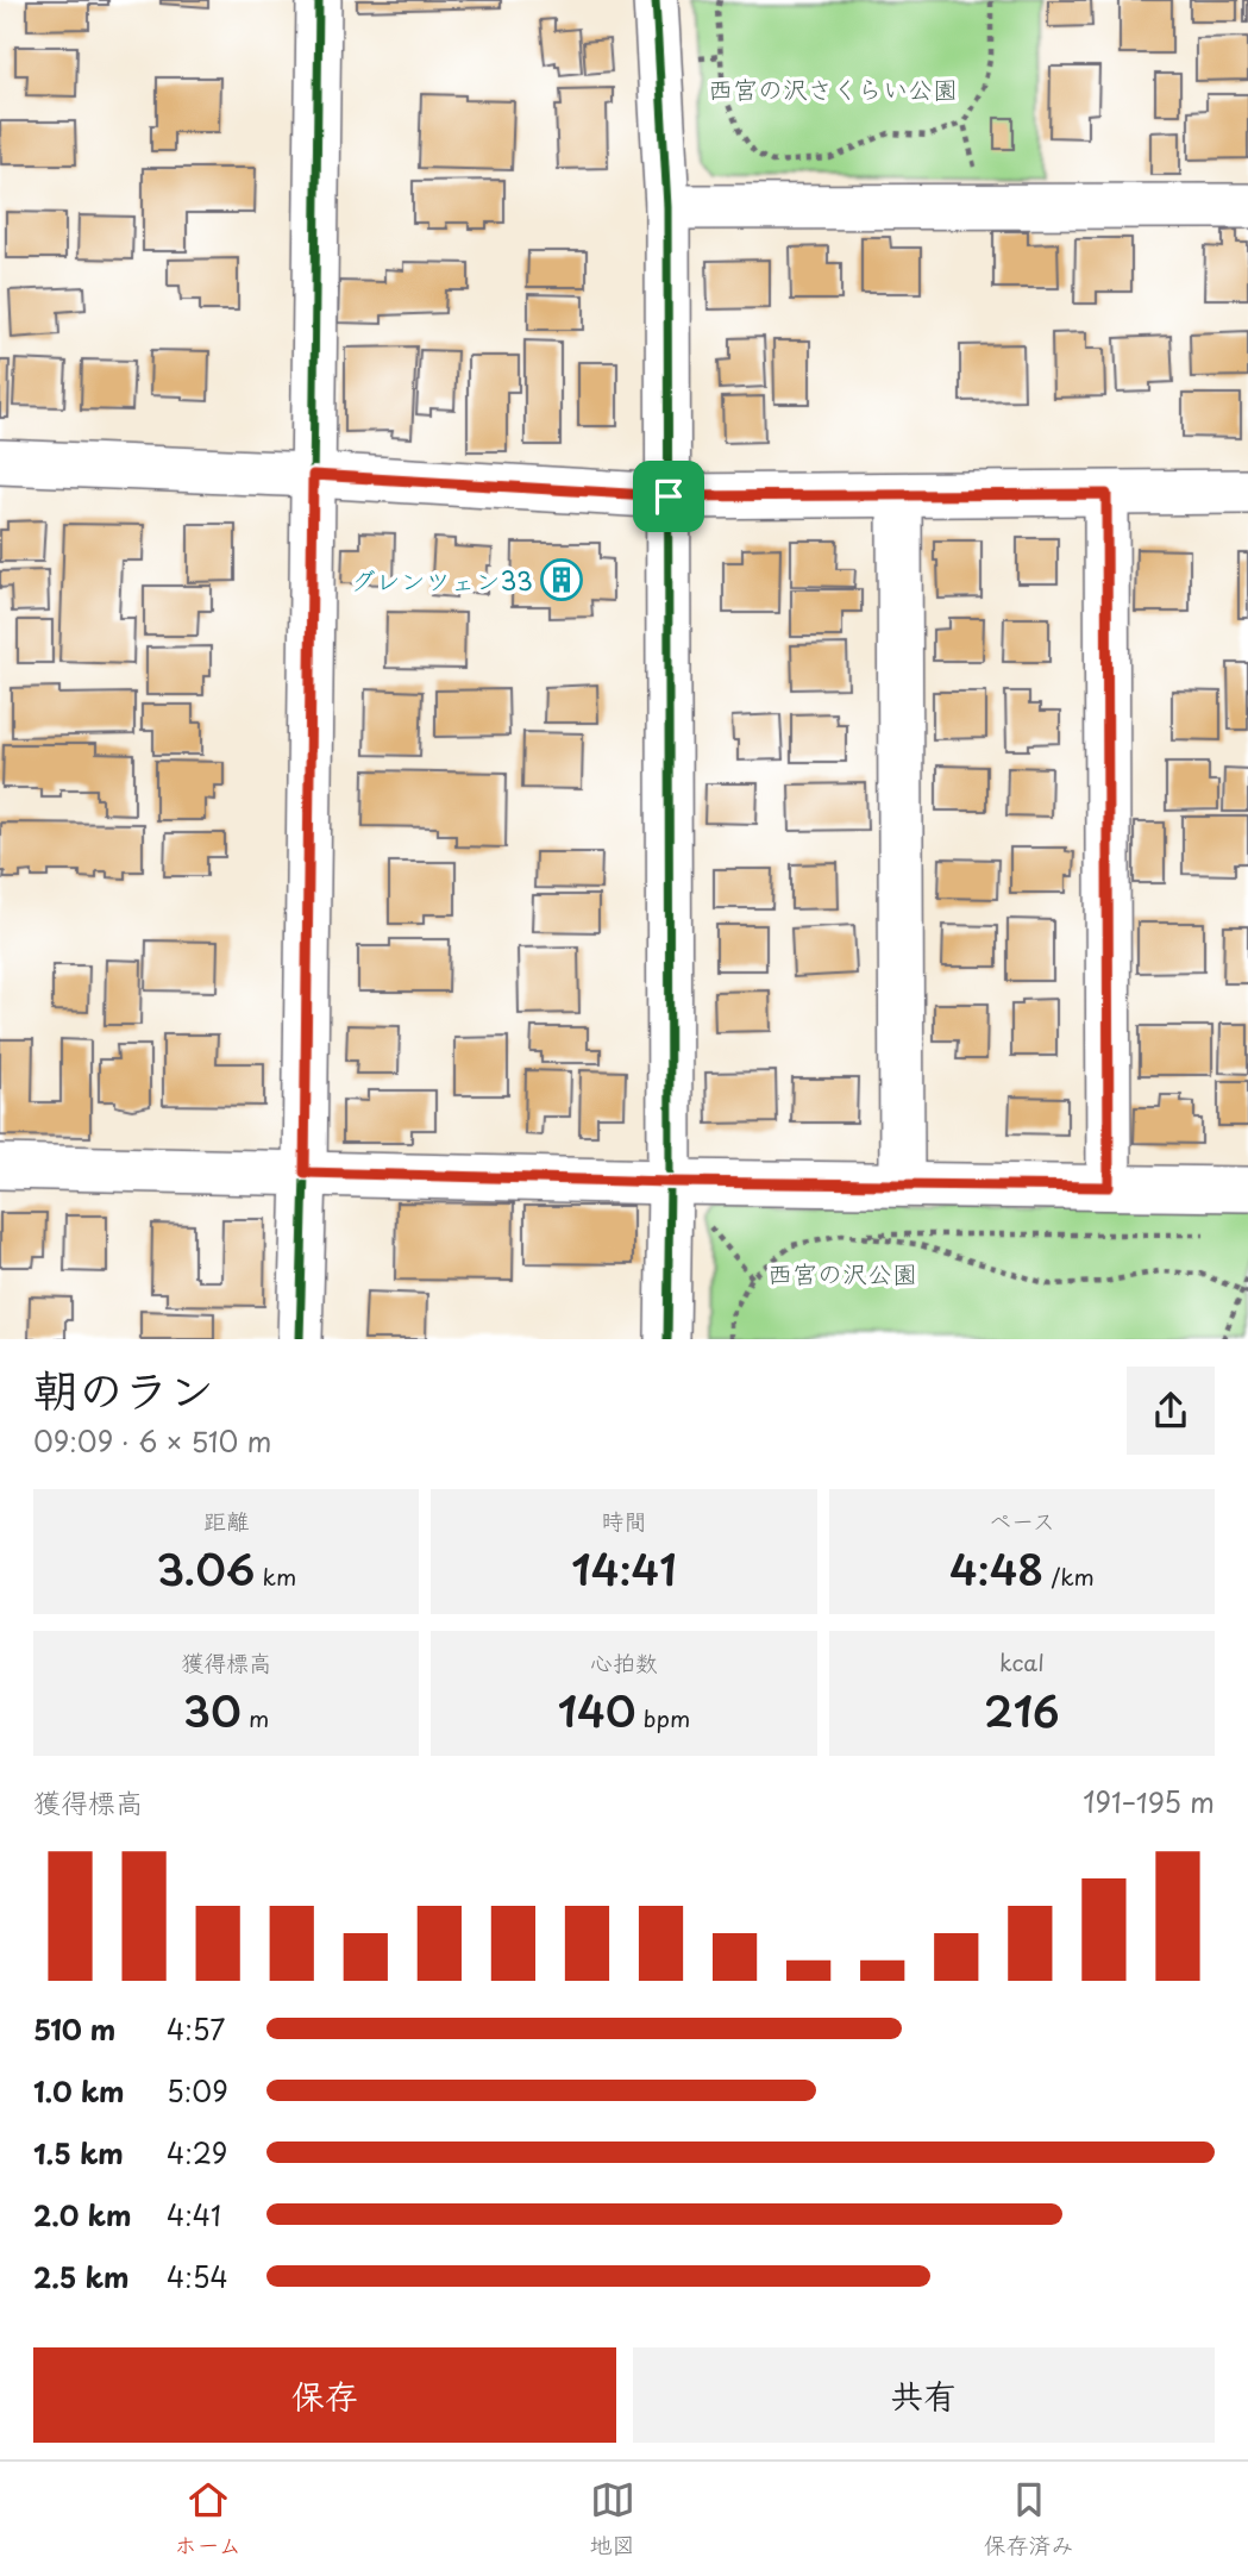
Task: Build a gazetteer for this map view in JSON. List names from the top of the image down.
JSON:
{
  "parks": ["西宮の沢さくらい公園", "西宮の沢公園"],
  "places": {
    "building": ["グレンツェン33"]
  },
  "page": {
    "heading": ["朝のラン", "09:09 · 6 × 510 m"],
    "stats": [
      ["距離", "3.06 km"],
      ["時間", "14:41"],
      ["ペース", "4:48 /km"],
      ["獲得標高", "30 m"],
      ["心拍数", "140 bpm"],
      ["kcal", "216"]
    ],
    "chart": ["獲得標高", "191–195 m"],
    "list": [
      {
        "name": "510 m",
        "note": "4:57"
      },
      {
        "name": "1.0 km",
        "note": "5:09"
      },
      {
        "name": "1.5 km",
        "note": "4:29"
      },
      {
        "name": "2.0 km",
        "note": "4:41"
      },
      {
        "name": "2.5 km",
        "note": "4:54"
      }
    ],
    "buttons": ["保存", "共有"],
    "tabs": ["ホーム", "地図", "保存済み"]
  }
}
